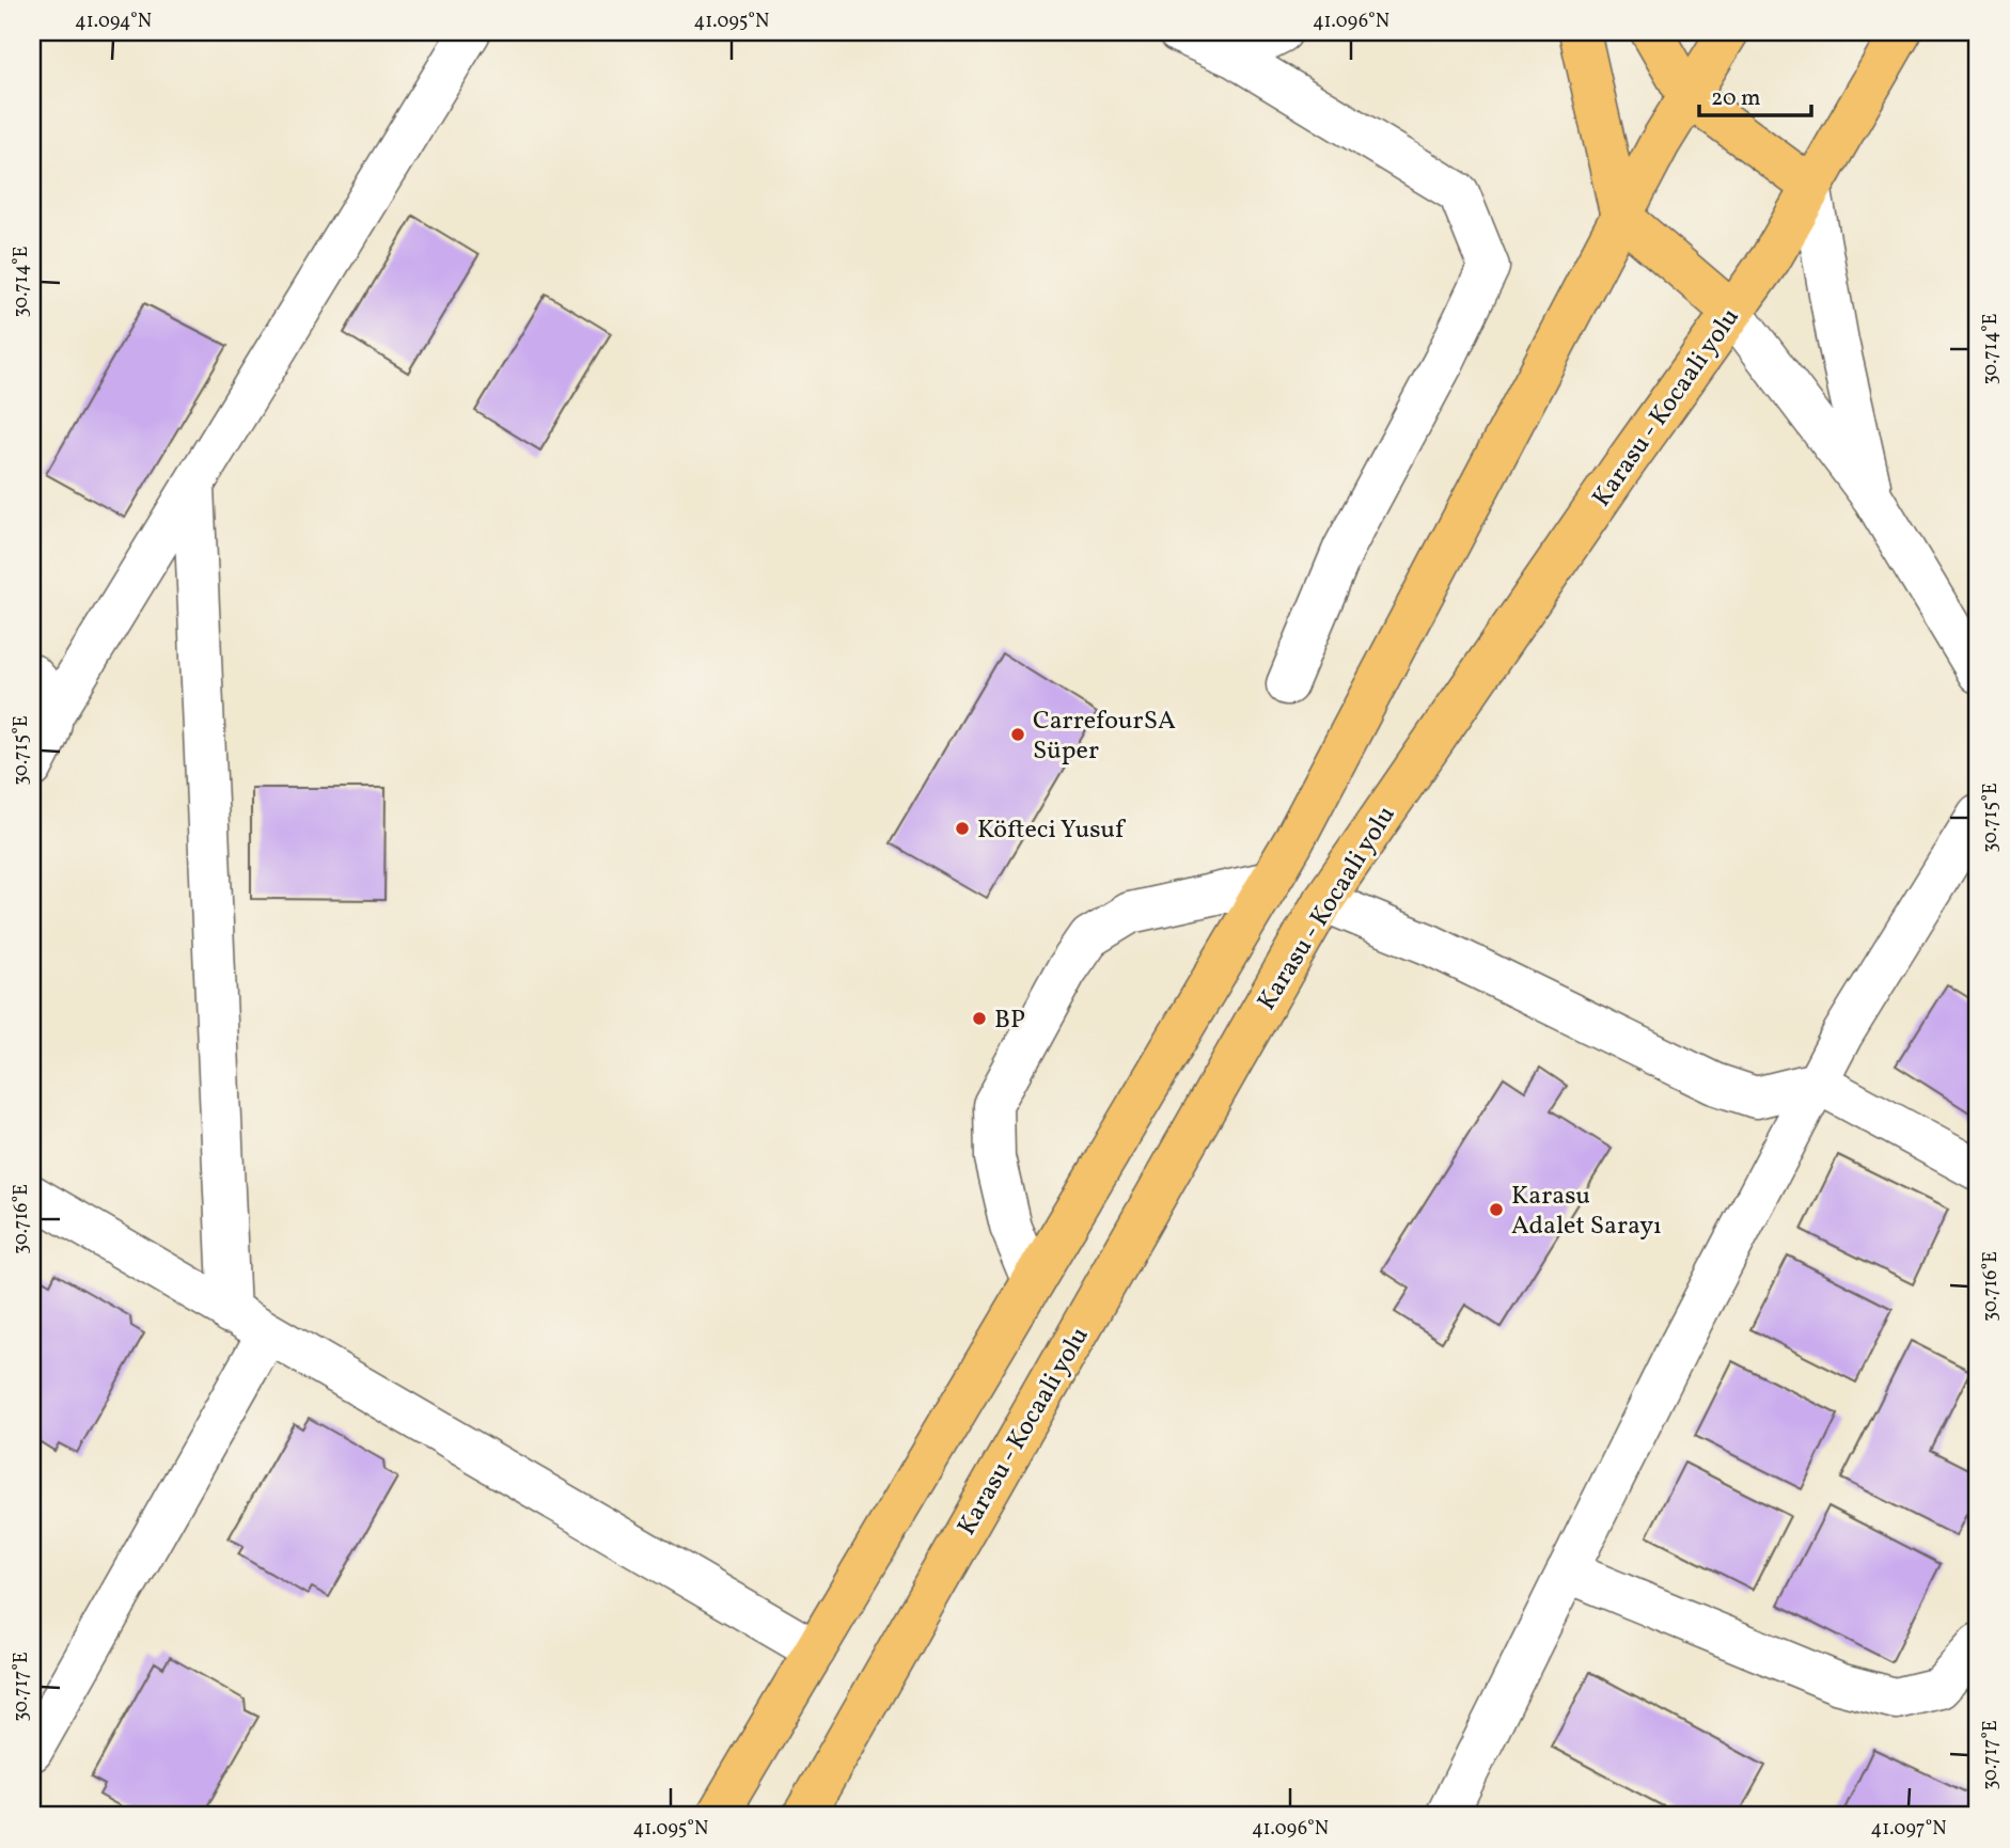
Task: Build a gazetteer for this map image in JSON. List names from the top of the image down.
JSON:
{
  "streets": {
    "main road": ["Karasu - Kocaali yolu"]
  },
  "places": [
    "CarrefourSA Süper",
    "Köfteci Yusuf",
    "BP",
    "Karasu Adalet Sarayı"
  ],
  "scale_bar": "20 m",
  "coordinates": [
    "41.094°N",
    "41.095°N",
    "41.096°N",
    "30.714°E",
    "30.715°E",
    "30.716°E",
    "30.717°E",
    "41.097°N"
  ]
}
